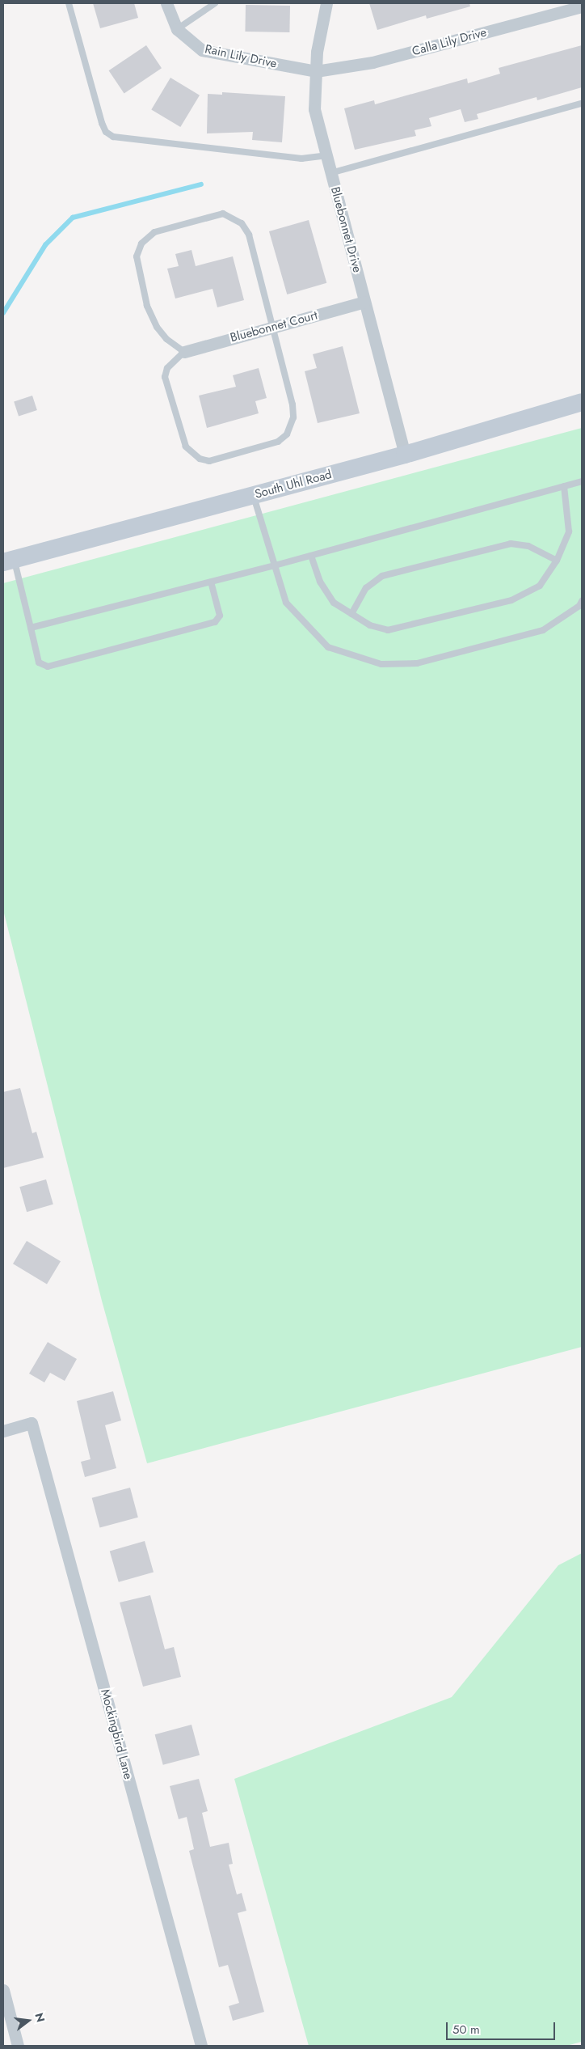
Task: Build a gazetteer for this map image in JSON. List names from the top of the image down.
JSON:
{
  "streets": {
    "main road": ["South Uhl Road"],
    "street": [
      "Calla Lily Drive",
      "Rain Lily Drive",
      "Bluebonnet Drive",
      "Bluebonnet Court",
      "Mockingbird Lane"
    ]
  },
  "crossings": [
    ["Calla Lily Drive", "Rain Lily Drive"],
    ["Calla Lily Drive", "Bluebonnet Drive"],
    ["Rain Lily Drive", "Bluebonnet Drive"],
    ["Bluebonnet Drive", "Bluebonnet Court"],
    ["Bluebonnet Drive", "South Uhl Road"]
  ],
  "scale_bar": "50 m",
  "north": "right"
}
